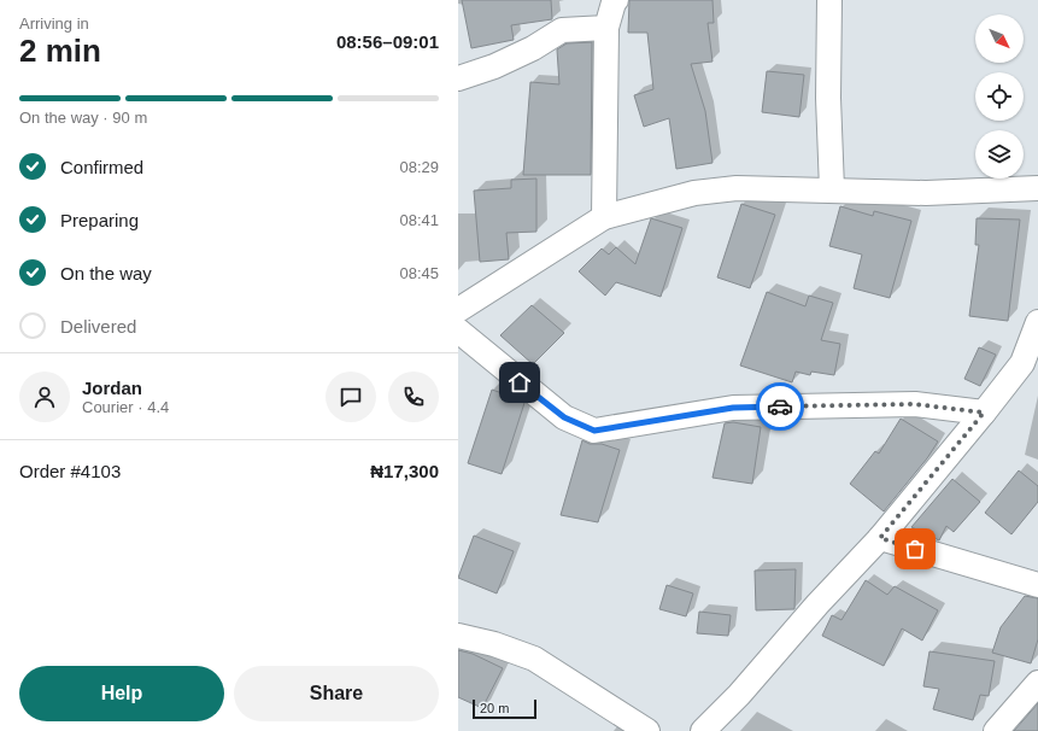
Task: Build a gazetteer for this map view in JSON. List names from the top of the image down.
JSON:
{
  "scale_bar": "20 m",
  "north": "bottom right",
  "page": {
    "heading": ["2 min", "Arriving in", "08:56–09:01"],
    "panel": [
      "Jordan",
      "Courier · 4.4",
      "Order #4103",
      "₦17,300"
    ],
    "bar": "On the way · 90 m",
    "list": [
      ["Confirmed", "08:29"],
      ["Preparing", "08:41"],
      ["On the way", "08:45"],
      "Delivered"
    ],
    "buttons": ["Help", "Share"],
    "scale": "20 m"
  }
}
